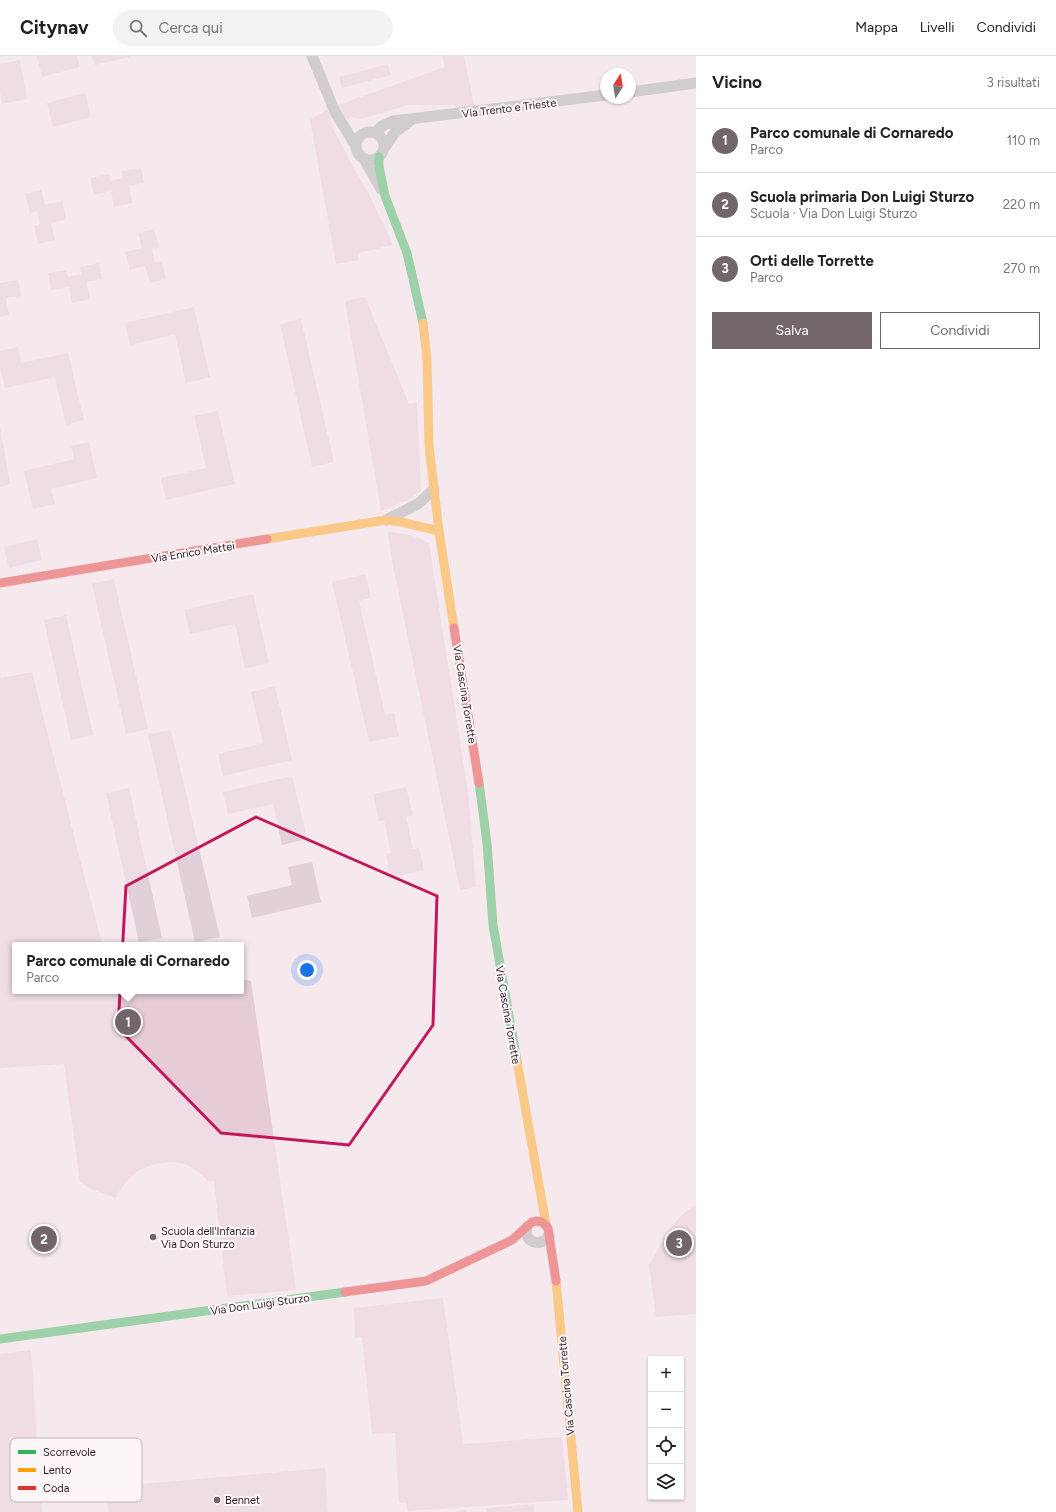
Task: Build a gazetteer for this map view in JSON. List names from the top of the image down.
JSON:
{
  "streets": {
    "street": [
      "Via Trento e Trieste",
      "Via Enrico Mattei",
      "Via Cascina Torrette",
      "Via Don Luigi Sturzo"
    ]
  },
  "crossings": [
    ["Via Trento e Trieste", "Via Cascina Torrette"],
    ["Via Enrico Mattei", "Via Cascina Torrette"],
    ["Via Cascina Torrette", "Via Don Luigi Sturzo"]
  ],
  "places": ["Scuola dell'Infanzia Via Don Sturzo", "Bennet"],
  "legend": ["Scorrevole", "Lento", "Coda"],
  "north": "top",
  "page": {
    "header": "Citynav",
    "search": "Cerca qui",
    "nav": ["Mappa", "Livelli", "Condividi"],
    "heading": ["Vicino", "3 risultati"],
    "list": [
      {
        "mark": "1",
        "name": "Parco comunale di Cornaredo",
        "note": "Parco",
        "value": "110 m"
      },
      {
        "mark": "2",
        "name": "Scuola primaria Don Luigi Sturzo",
        "note": "Scuola · Via Don Luigi Sturzo",
        "value": "220 m"
      },
      {
        "mark": "3",
        "name": "Orti delle Torrette",
        "note": "Parco",
        "value": "270 m"
      }
    ],
    "buttons": ["Salva", "Condividi"],
    "popup": ["Parco comunale di Cornaredo", "Parco"],
    "pins": ["1", "2", "3"],
    "map_buttons": ["+", "−"]
  }
}
